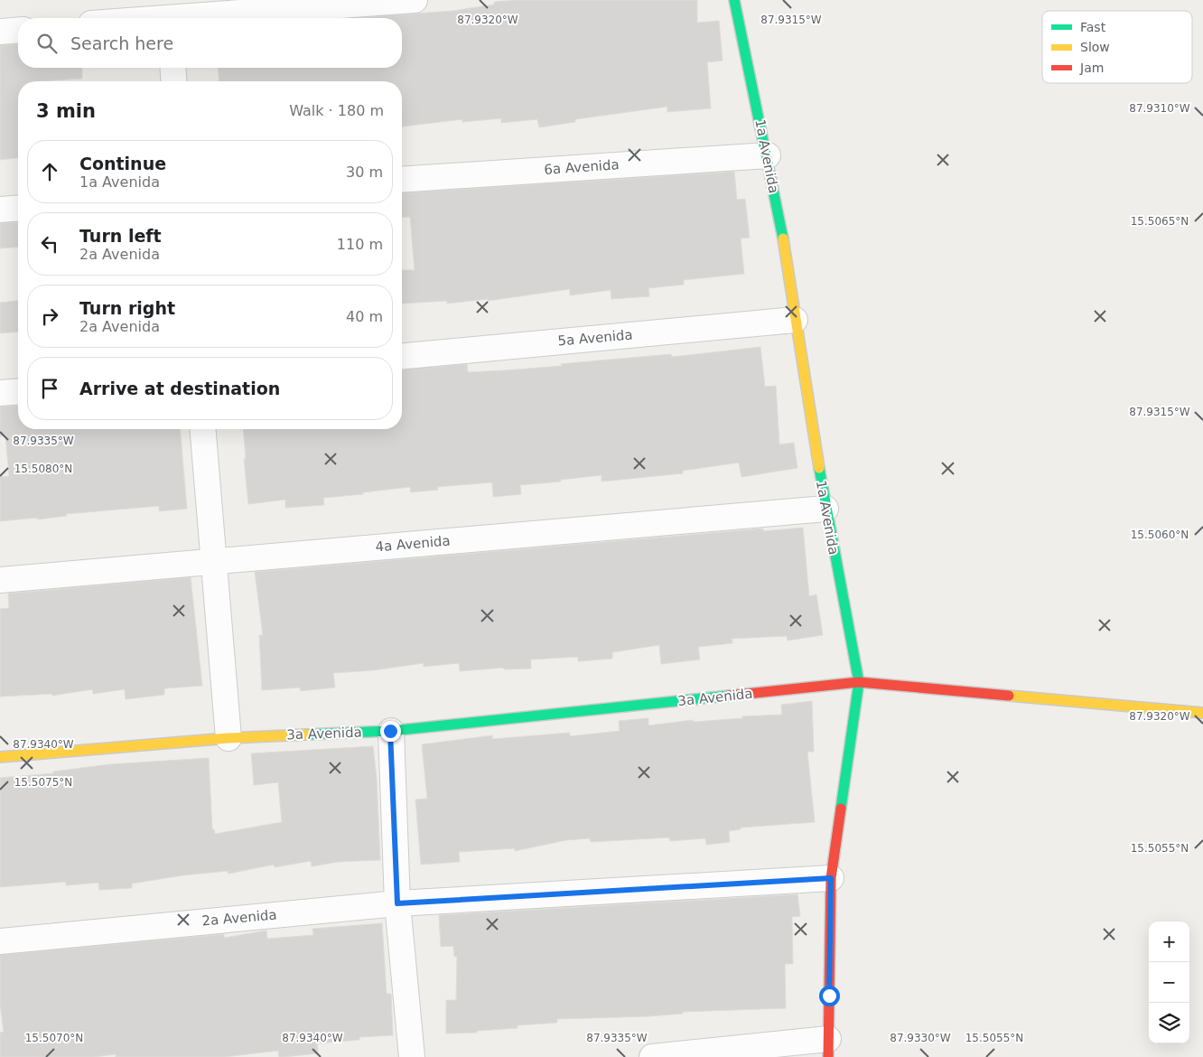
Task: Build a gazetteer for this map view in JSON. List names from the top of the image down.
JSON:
{
  "streets": {
    "street": [
      "1a Avenida",
      "6a Avenida",
      "5a Avenida",
      "4a Avenida",
      "3a Avenida",
      "2a Avenida"
    ]
  },
  "crossings": [
    ["1a Avenida", "6a Avenida"],
    ["1a Avenida", "5a Avenida"],
    ["1a Avenida", "4a Avenida"],
    ["1a Avenida", "3a Avenida"],
    ["1a Avenida", "2a Avenida"]
  ],
  "legend": ["Fast", "Slow", "Jam"],
  "page": {
    "search": "Search here",
    "heading": ["3 min", "Walk · 180 m"],
    "list": [
      ["Continue", "1a Avenida", "30 m"],
      ["Turn left", "2a Avenida", "110 m"],
      ["Turn right", "2a Avenida", "40 m"],
      "Arrive at destination"
    ],
    "map_buttons": ["+", "−"]
  },
  "coordinates": [
    "87.9320°W",
    "87.9315°W",
    "87.9310°W",
    "15.5065°N",
    "87.9335°W",
    "15.5080°N",
    "15.5060°N",
    "87.9340°W",
    "15.5075°N",
    "15.5055°N",
    "15.5070°N",
    "87.9330°W"
  ]
}
